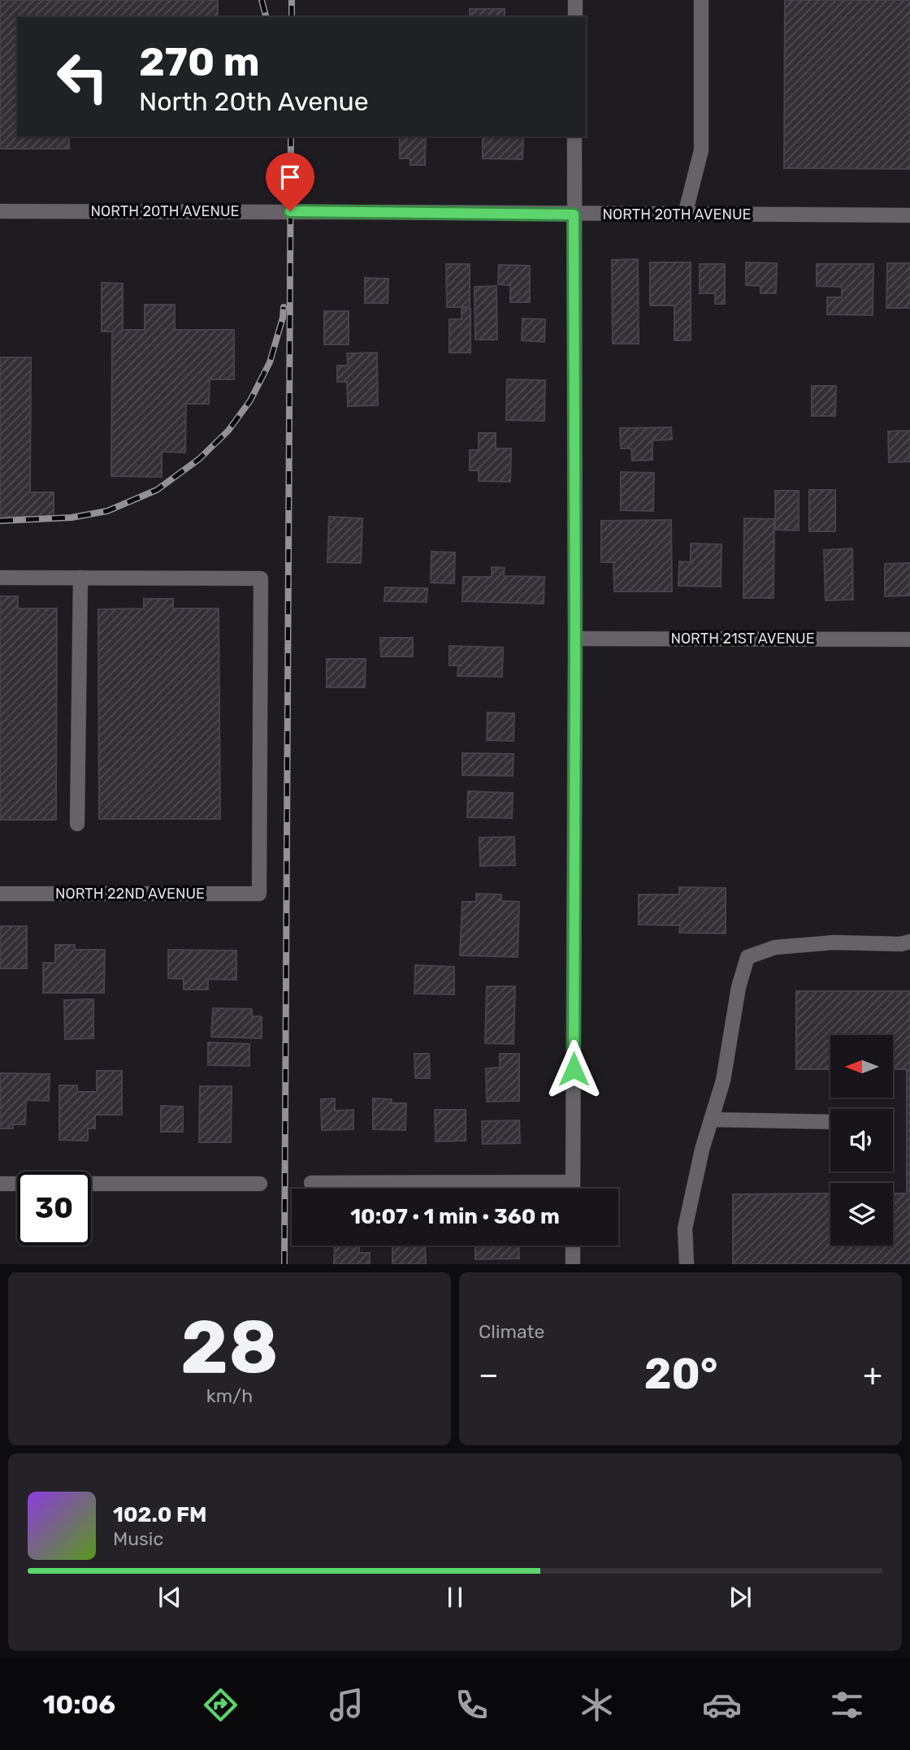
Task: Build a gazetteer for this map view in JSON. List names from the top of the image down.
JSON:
{
  "streets": {
    "street": ["NORTH 20TH AVENUE", "NORTH 21ST AVENUE", "NORTH 22ND AVENUE"]
  },
  "north": "left",
  "page": {
    "turn": ["270 m", "North 20th Avenue"],
    "limit": "30",
    "trip": "10:07 · 1 min · 360 m",
    "tile": [
      ["28", "km/h"],
      "Climate"
    ],
    "heat": ["−", "20°", "+"],
    "song": ["102.0 FM", "Music"],
    "tabs": "10:06"
  }
}
